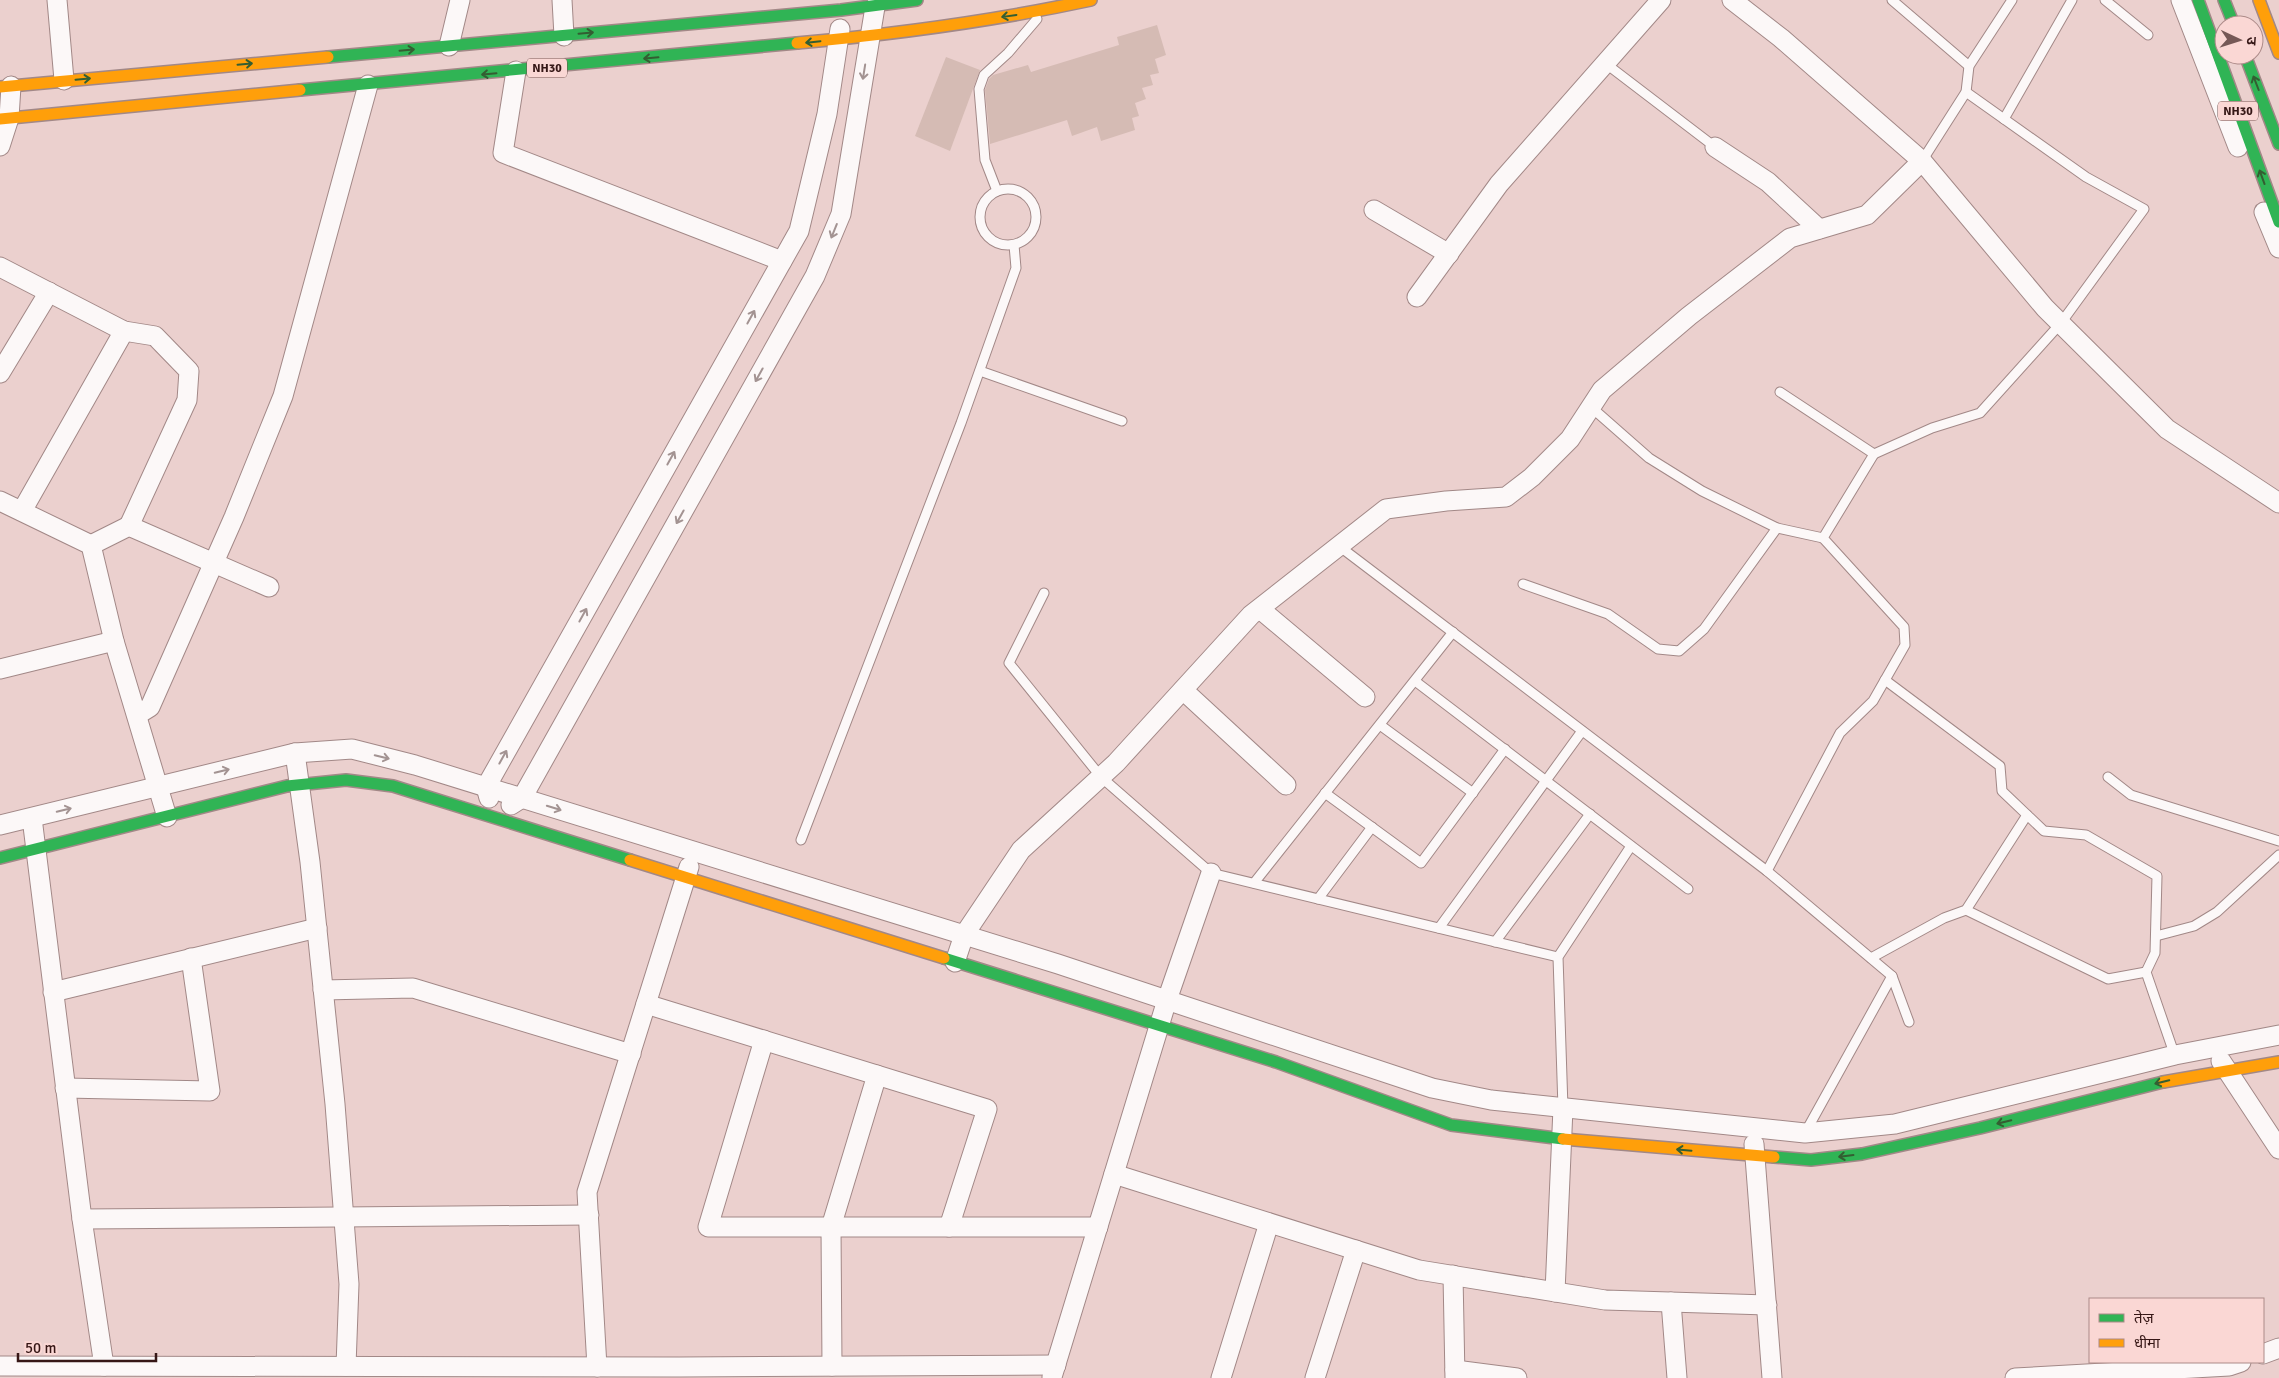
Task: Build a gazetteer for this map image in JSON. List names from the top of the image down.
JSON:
{
  "streets": {
    "main road": ["NH30"]
  },
  "legend": ["तेज़", "धीमा"],
  "scale_bar": "50 m",
  "north": "right"
}
